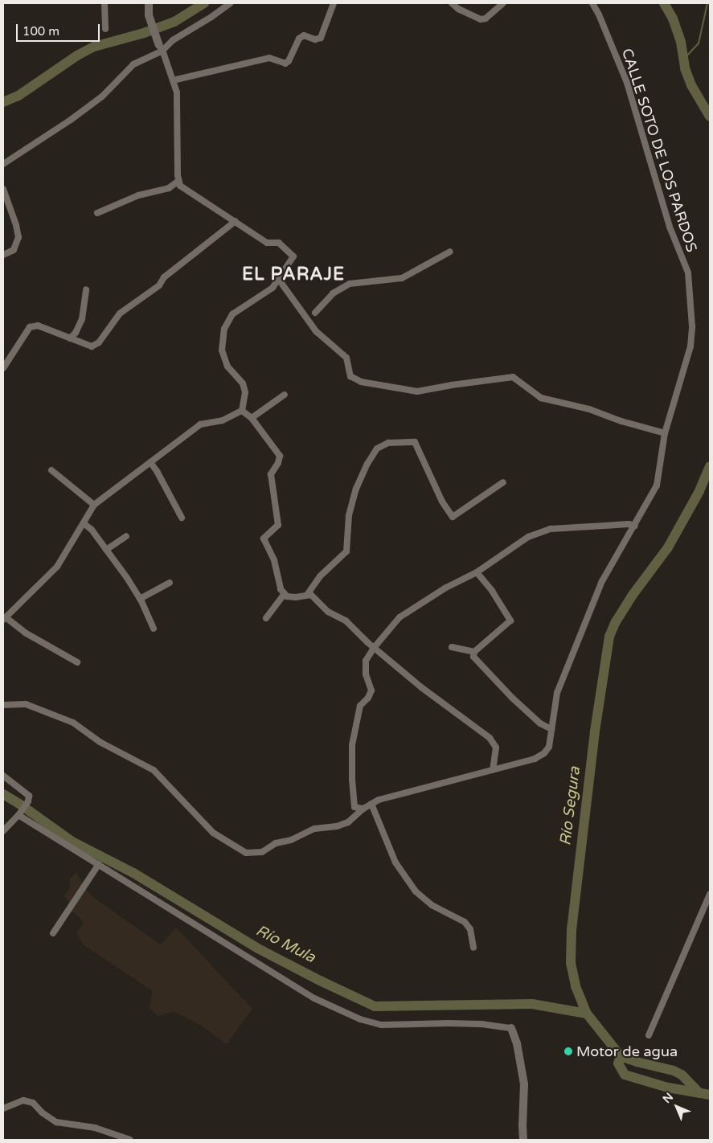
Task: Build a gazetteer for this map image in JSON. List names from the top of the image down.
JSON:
{
  "streets": {
    "street": ["CALLE SOTO DE LOS PARDOS"]
  },
  "districts": ["EL PARAJE"],
  "water": ["Río Segura", "Río Mula"],
  "places": ["Motor de agua"],
  "scale_bar": "100 m",
  "north": "top left"
}
